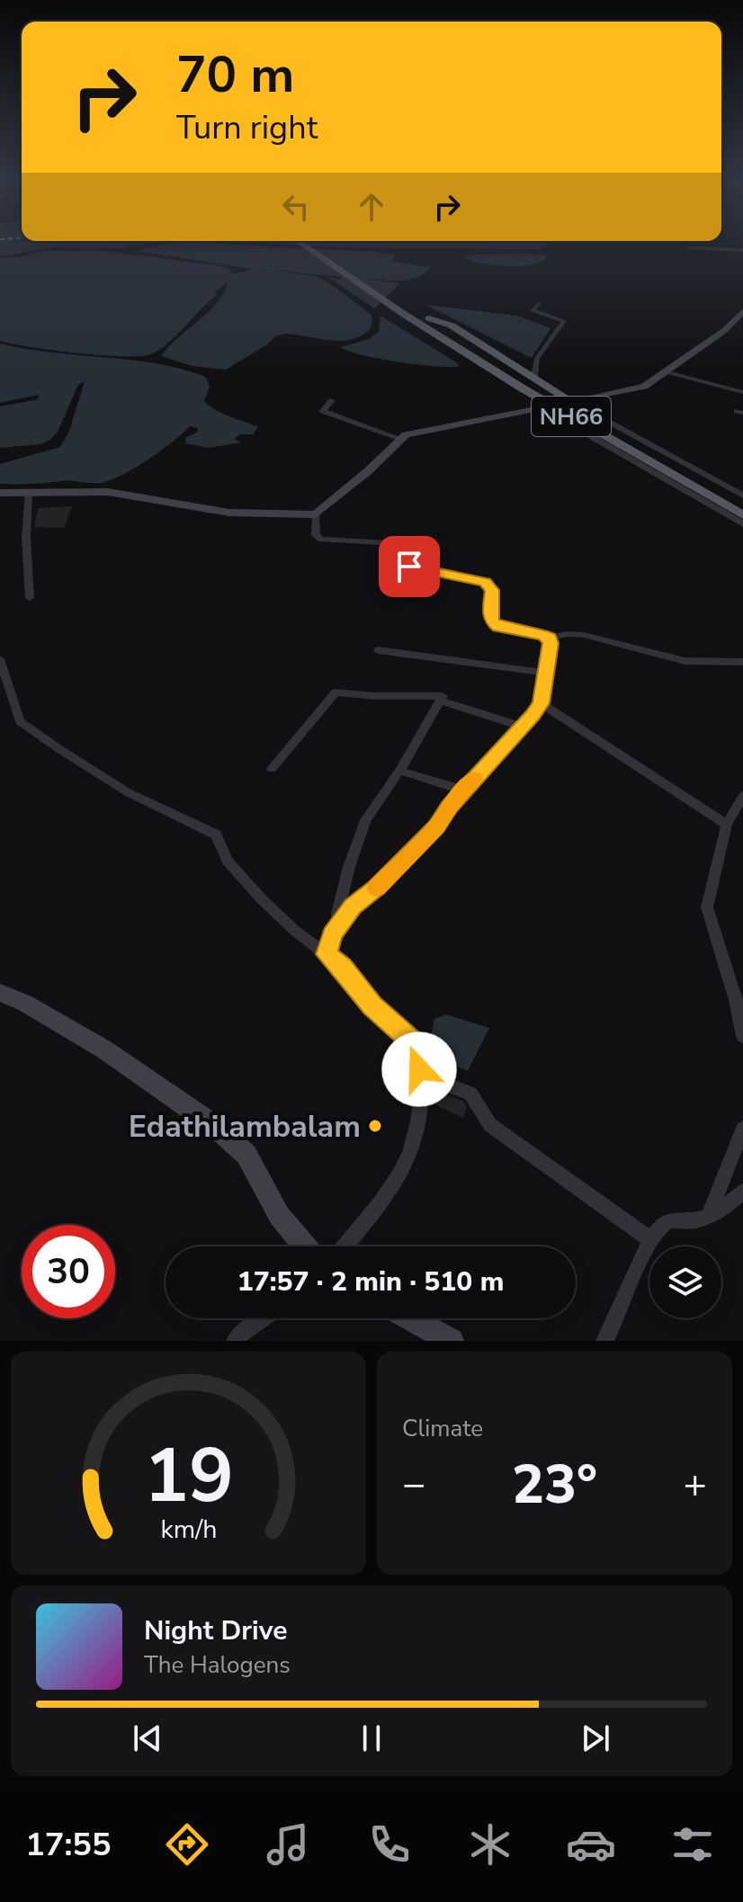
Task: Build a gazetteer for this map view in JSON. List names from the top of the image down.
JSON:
{
  "streets": {
    "highway": ["NH66"]
  },
  "places": ["Edathilambalam"],
  "page": {
    "turn": ["70 m", "Turn right"],
    "limit": "30",
    "trip": "17:57 · 2 min · 510 m",
    "tile": "Climate",
    "heat": ["−", "23°", "+"],
    "song": ["Night Drive", "The Halogens"],
    "tabs": "17:55",
    "gauge": ["19", "km/h"]
  }
}
